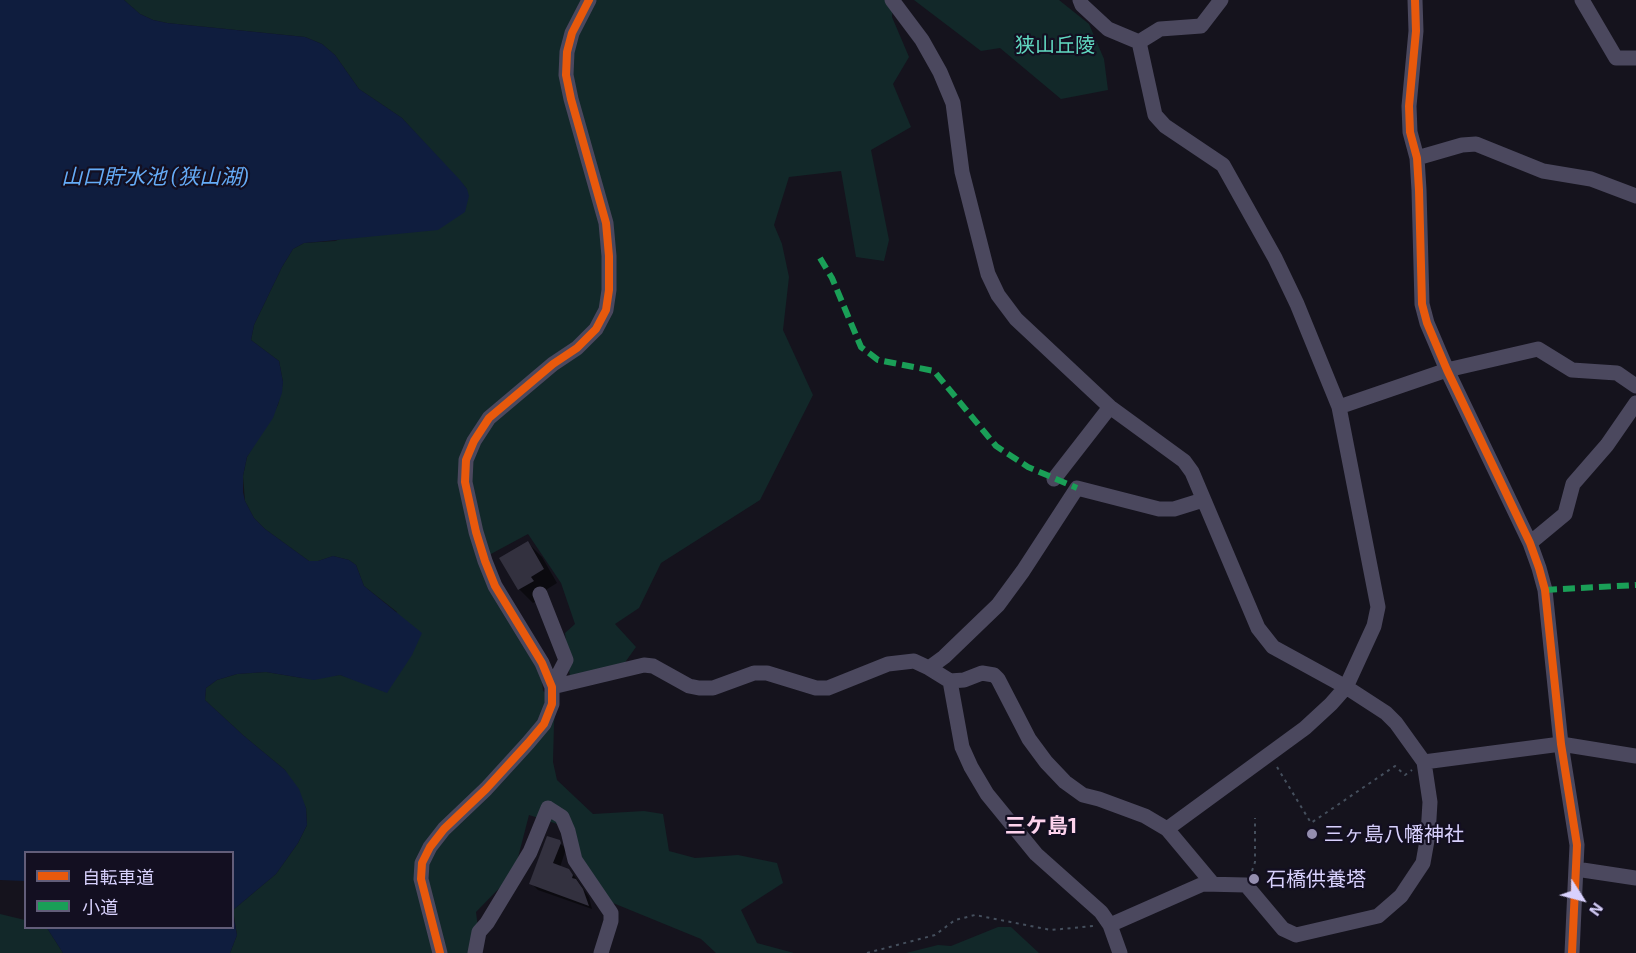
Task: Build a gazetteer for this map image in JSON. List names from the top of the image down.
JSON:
{
  "districts": ["三ケ島1"],
  "water": ["山口貯水池 (狭山湖)"],
  "parks": ["狭山丘陵"],
  "places": ["三ヶ島八幡神社", "石橋供養塔"],
  "legend": ["自転車道", "小道"],
  "north": "bottom right"
}
